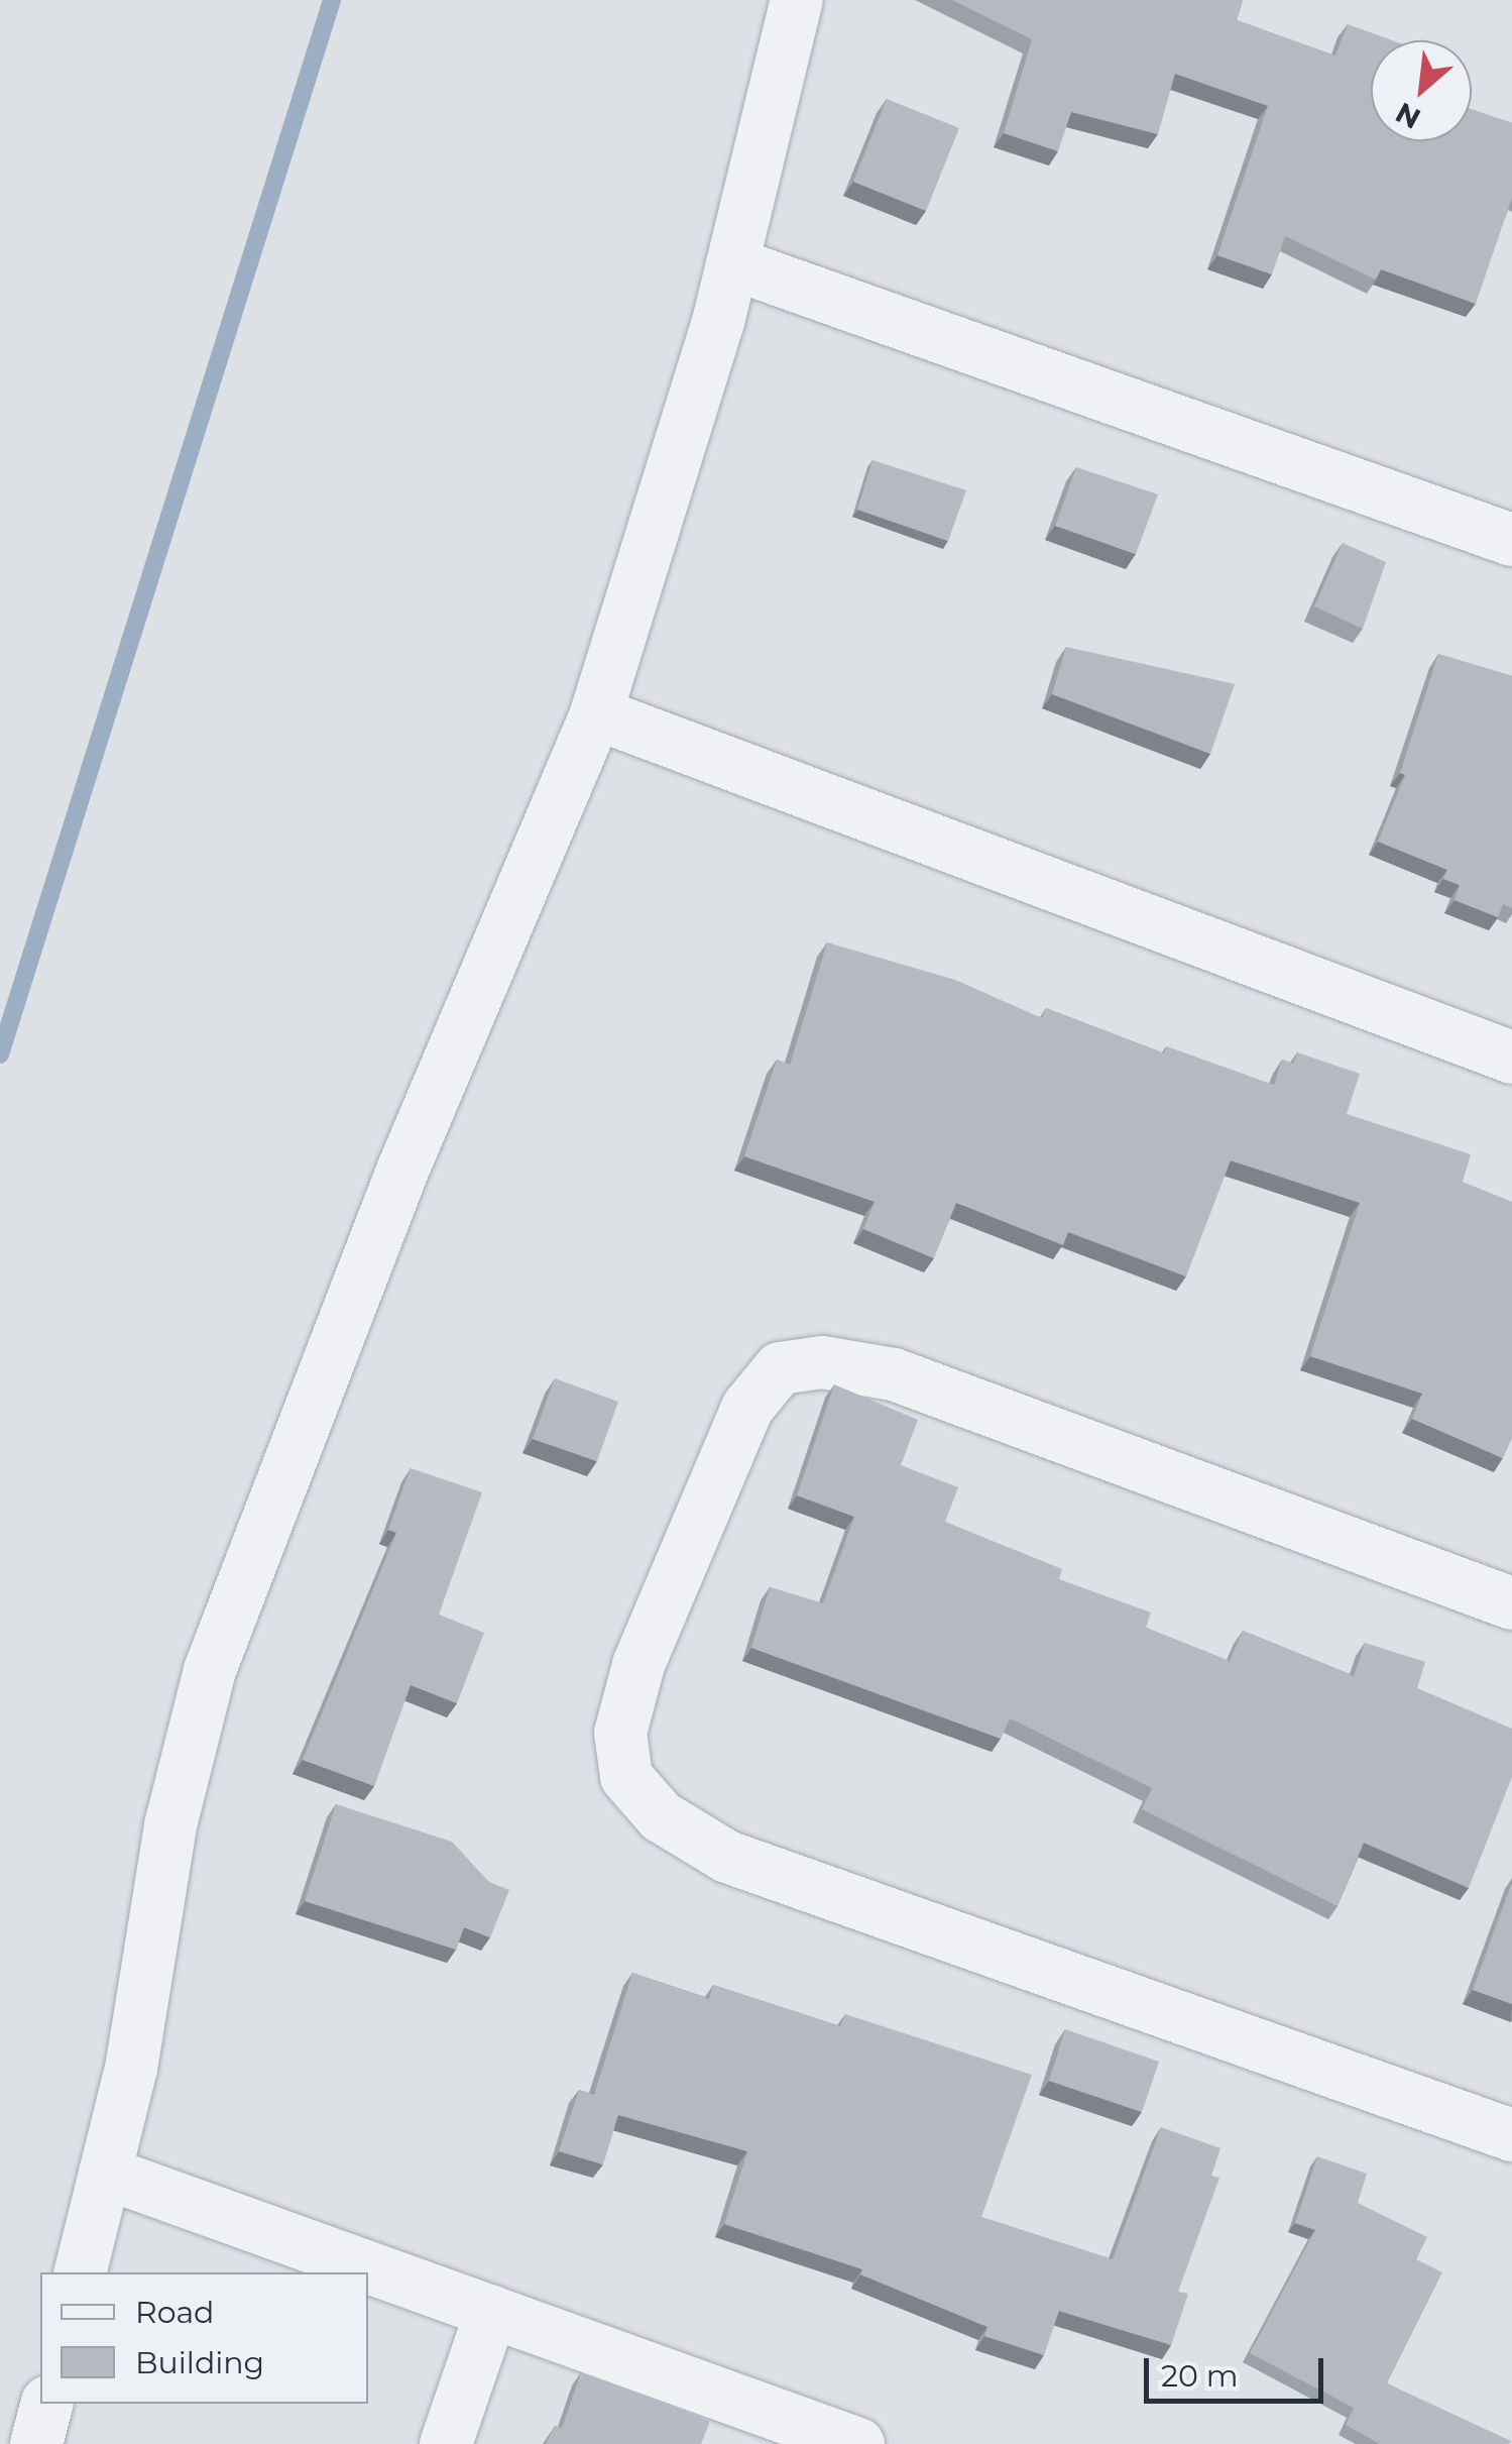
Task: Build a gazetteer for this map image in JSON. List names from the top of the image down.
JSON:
{
  "legend": ["Road", "Building"],
  "scale_bar": "20 m",
  "north": "bottom left"
}
